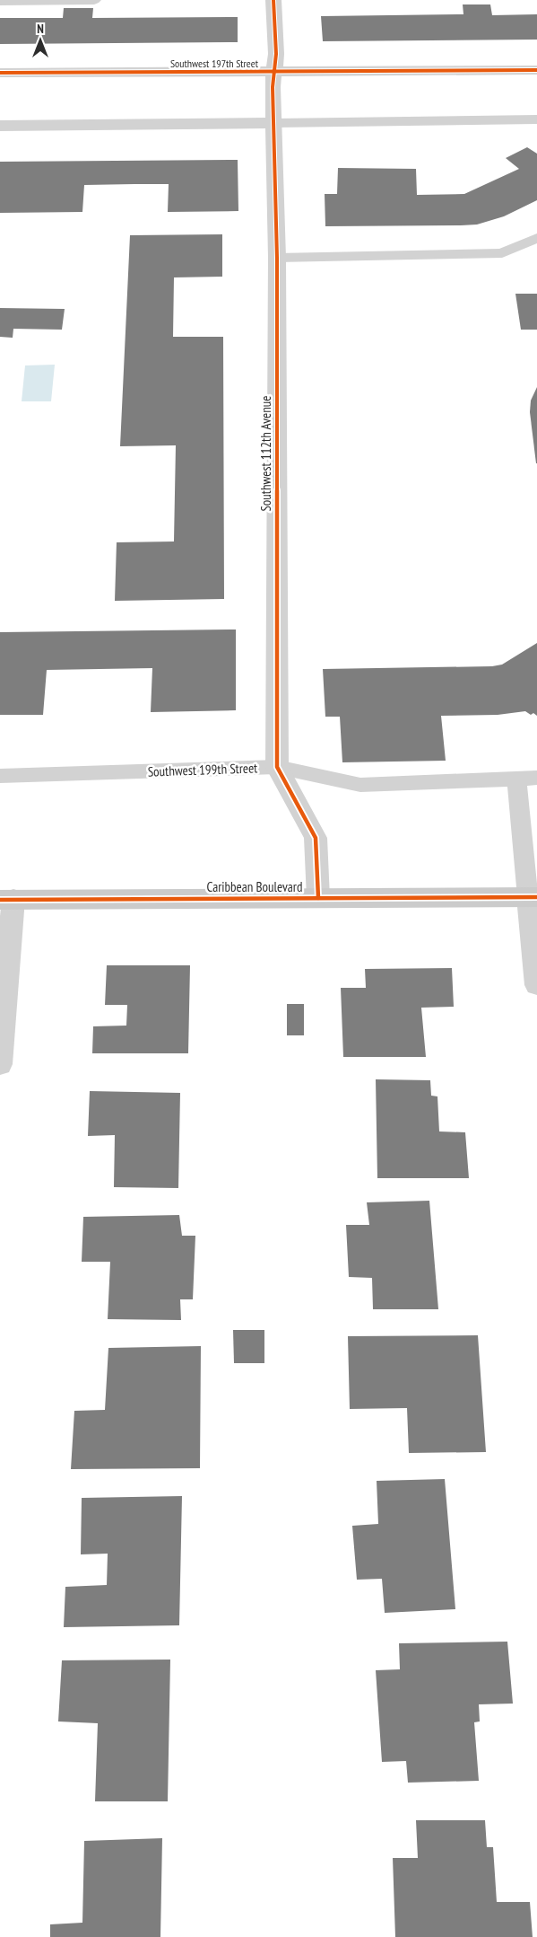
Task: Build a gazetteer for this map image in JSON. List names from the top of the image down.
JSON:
{
  "streets": {
    "street": ["Southwest 197th Street", "Southwest 112th Avenue", "Caribbean Boulevard"],
    "lane": ["Southwest 199th Street"]
  },
  "crossings": [
    ["Southwest 197th Street", "Southwest 112th Avenue"],
    ["Southwest 112th Avenue", "Southwest 199th Street"],
    ["Southwest 112th Avenue", "Caribbean Boulevard"]
  ],
  "north": "top"
}
